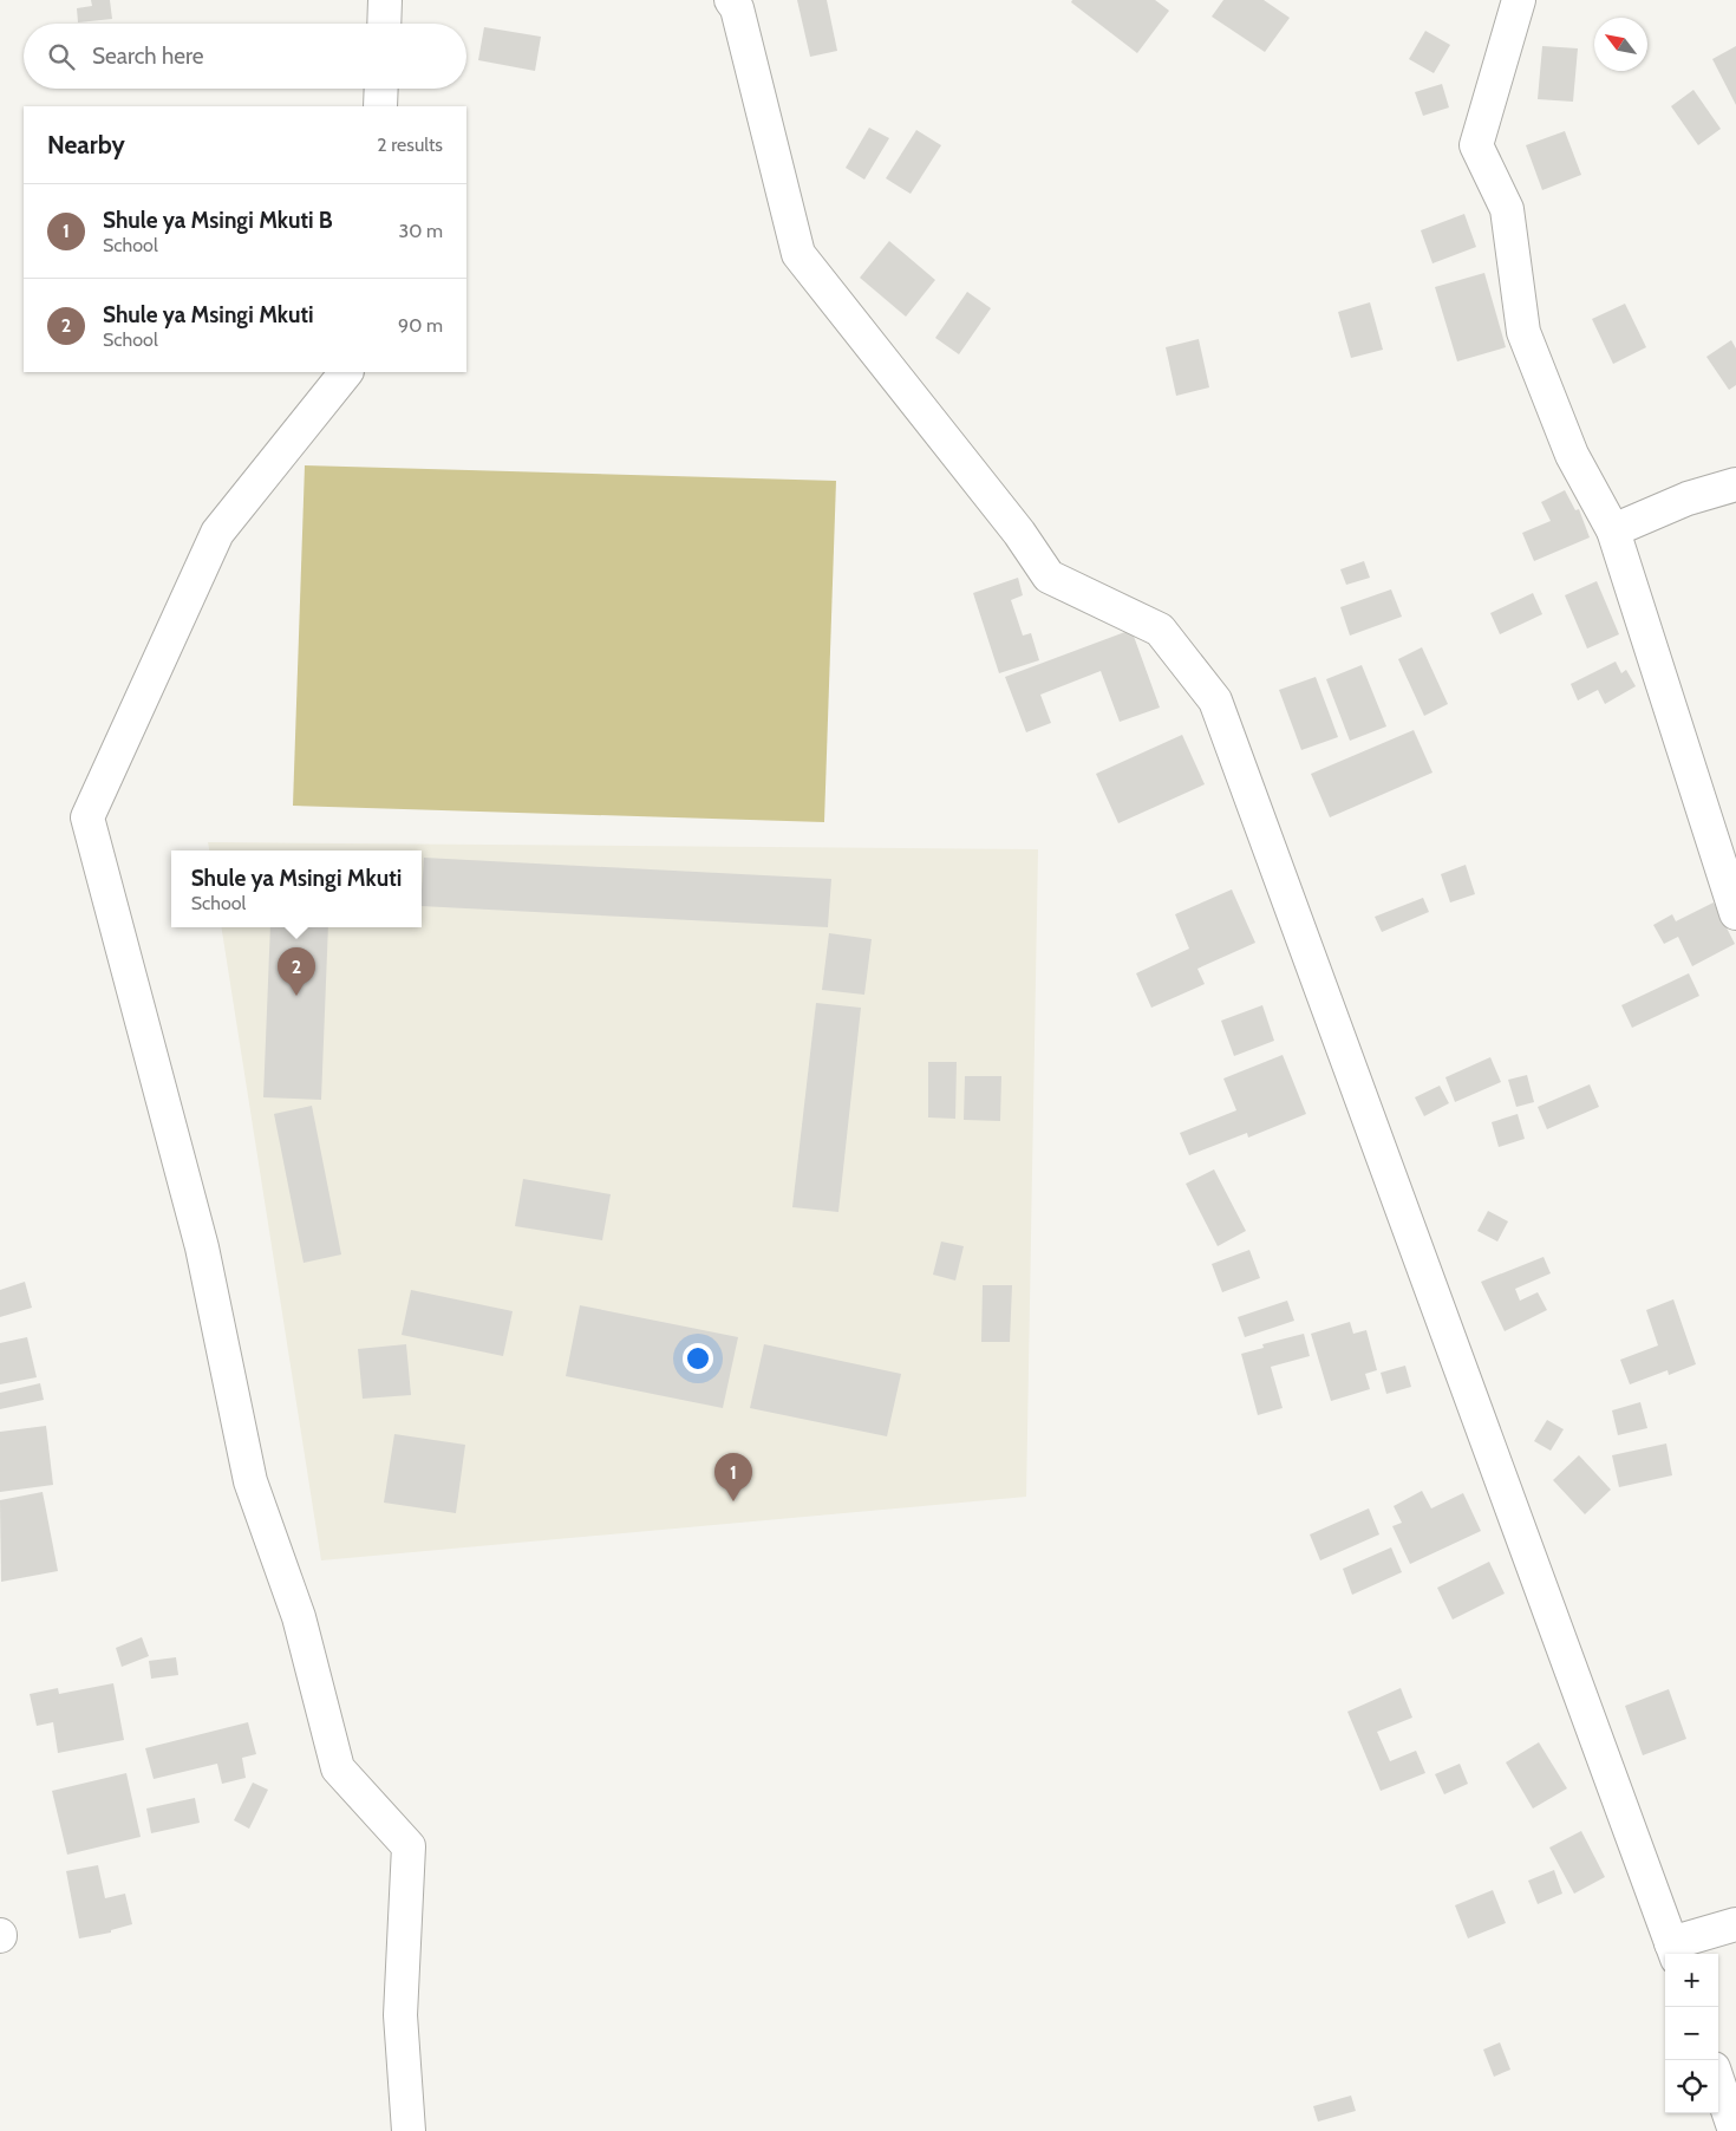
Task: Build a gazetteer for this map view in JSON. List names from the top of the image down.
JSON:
{
  "north": "top left",
  "page": {
    "search": "Search here",
    "heading": ["Nearby", "2 results"],
    "list": [
      {
        "mark": "1",
        "name": "Shule ya Msingi Mkuti B",
        "note": "School",
        "value": "30 m"
      },
      {
        "mark": "2",
        "name": "Shule ya Msingi Mkuti",
        "note": "School",
        "value": "90 m"
      }
    ],
    "popup": ["Shule ya Msingi Mkuti", "School"],
    "pins": ["2", "1"],
    "map_buttons": ["+", "−"]
  }
}
